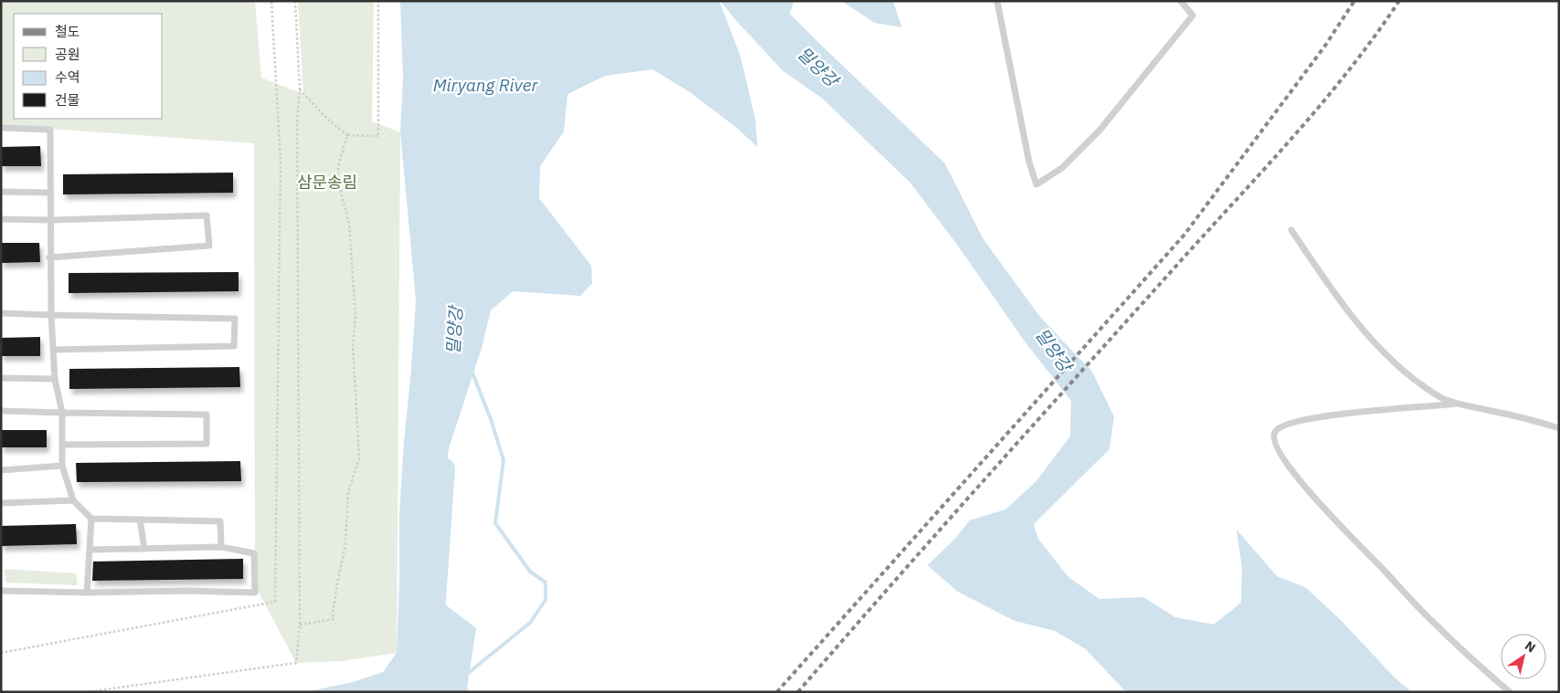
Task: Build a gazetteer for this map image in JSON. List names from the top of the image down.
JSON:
{
  "water": ["밀양강", "Miryang River"],
  "parks": ["삼문송림"],
  "legend": [
    "철도",
    "공원",
    "수역",
    "건물"
  ],
  "north": "top right"
}
